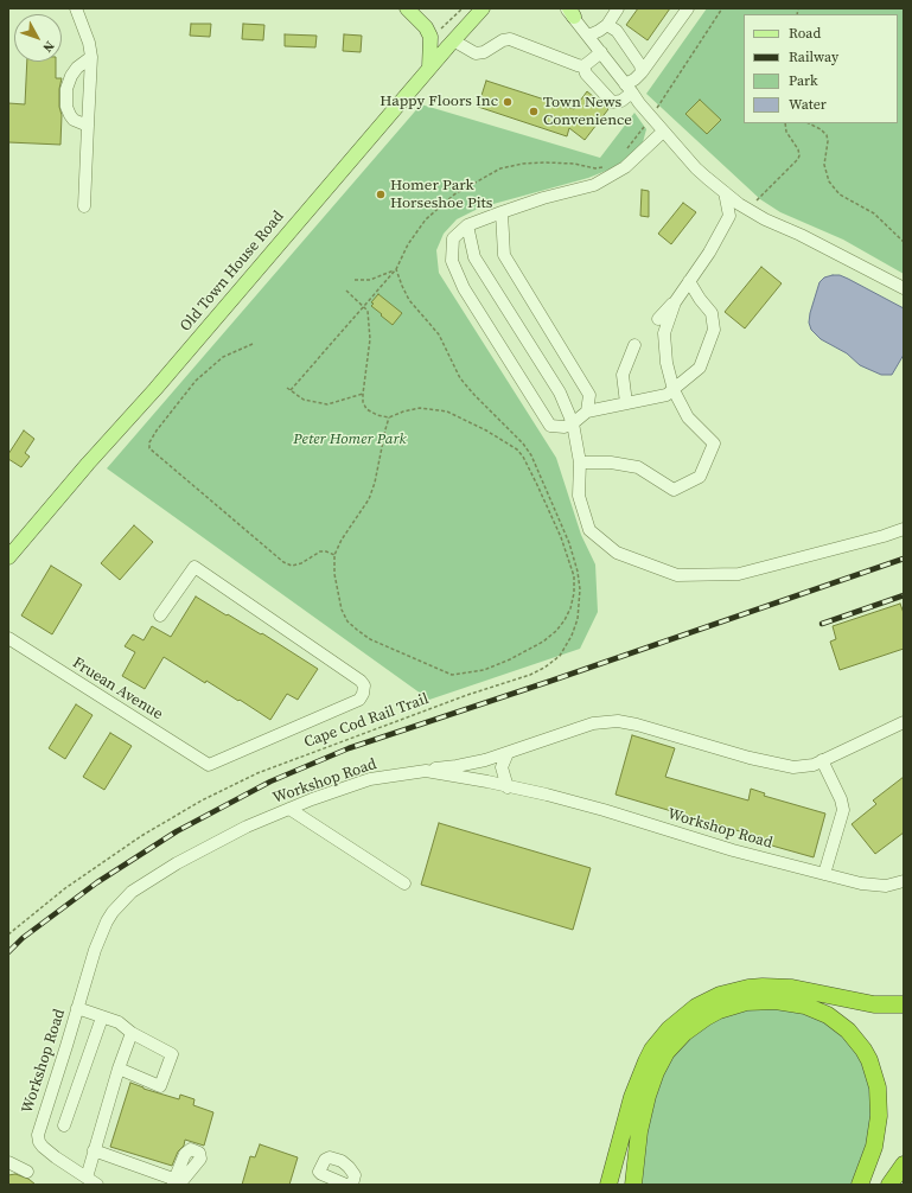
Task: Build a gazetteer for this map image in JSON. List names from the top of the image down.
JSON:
{
  "streets": {
    "main road": ["Old Town House Road"],
    "street": ["Fruean Avenue", "Workshop Road"],
    "path": ["Cape Cod Rail Trail"]
  },
  "parks": ["Peter Homer Park"],
  "places": ["Happy Floors Inc", "Town News Convenience", "Homer Park Horseshoe Pits"],
  "legend": [
    "Road",
    "Railway",
    "Park",
    "Water"
  ],
  "north": "bottom right"
}
